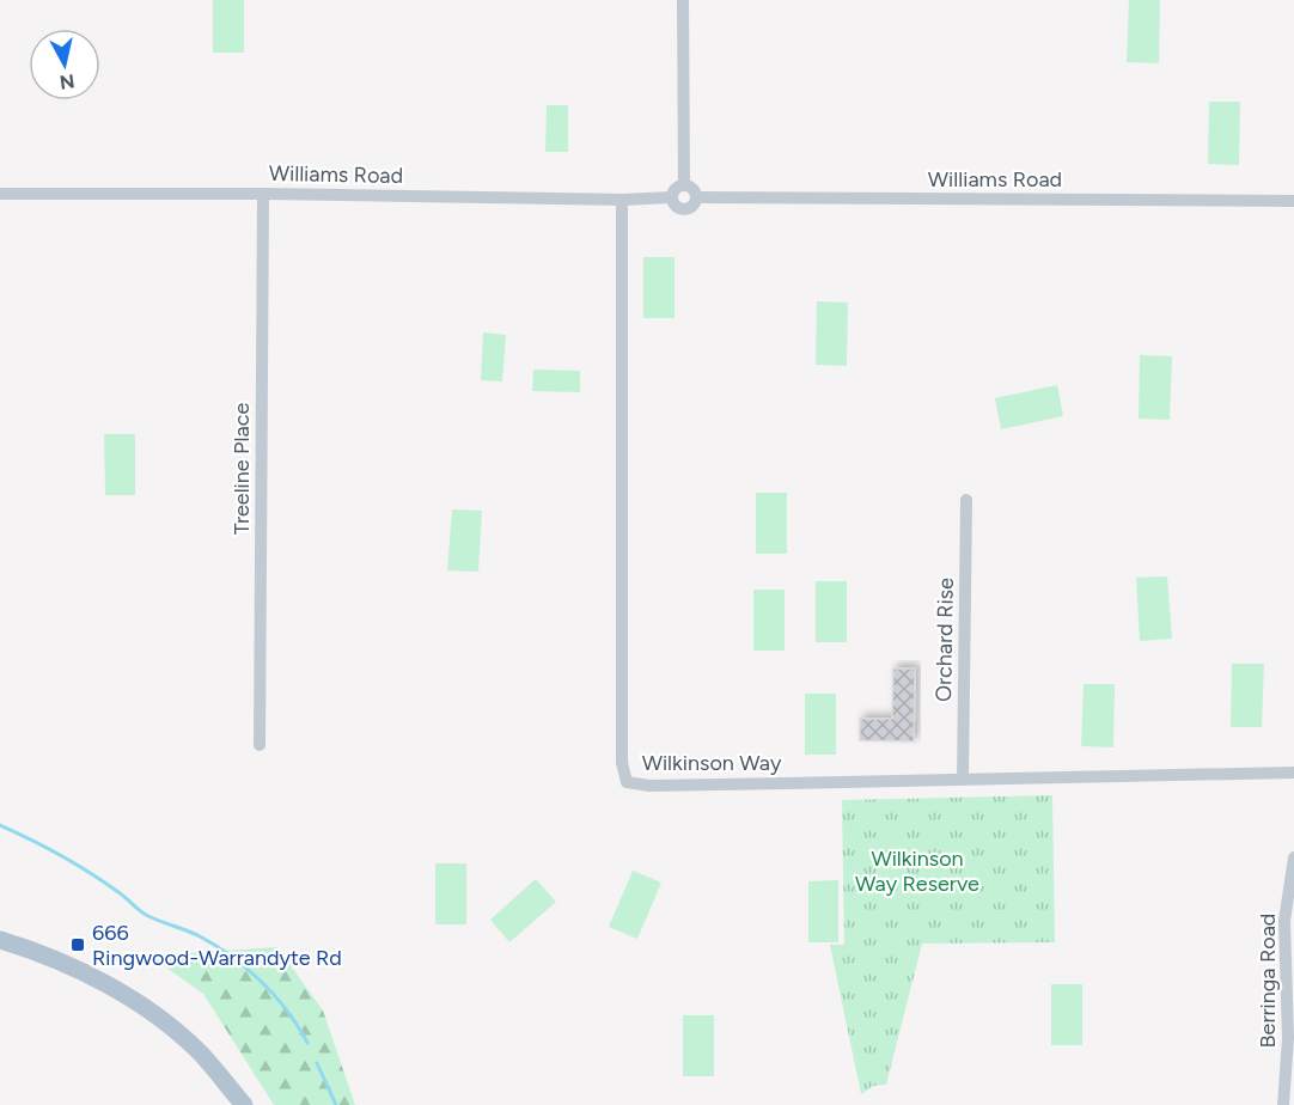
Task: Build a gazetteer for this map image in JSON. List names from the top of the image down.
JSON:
{
  "streets": {
    "street": [
      "Williams Road",
      "Treeline Place",
      "Orchard Rise",
      "Wilkinson Way",
      "Berringa Road"
    ]
  },
  "crossings": [
    ["Williams Road", "Treeline Place"],
    ["Williams Road", "Wilkinson Way"],
    ["Orchard Rise", "Wilkinson Way"]
  ],
  "parks": ["Wilkinson Way Reserve"],
  "places": {
    "transit": ["666 Ringwood-Warrandyte Rd"]
  },
  "north": "bottom"
}
